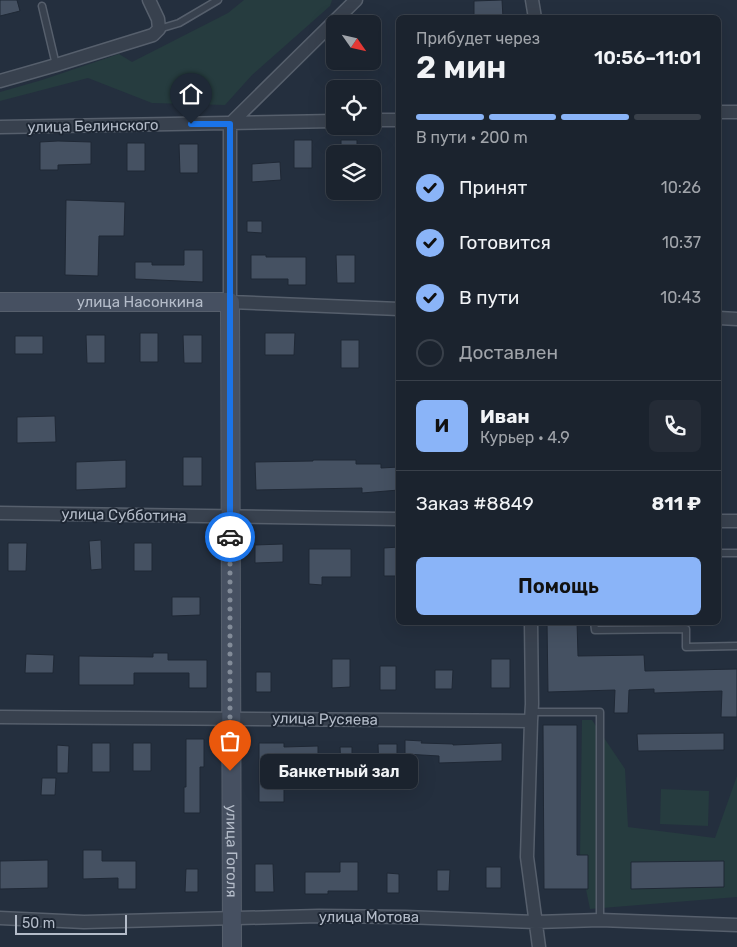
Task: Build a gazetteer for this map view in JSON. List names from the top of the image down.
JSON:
{
  "streets": {
    "street": [
      "улица Белинского",
      "улица Насонкина",
      "улица Субботина",
      "улица Русяева",
      "улица Гоголя",
      "улица Мотова"
    ]
  },
  "crossings": [
    ["улица Белинского", "улица Гоголя"],
    ["улица Насонкина", "улица Гоголя"],
    ["улица Субботина", "улица Гоголя"],
    ["улица Русяева", "улица Гоголя"],
    ["улица Гоголя", "улица Мотова"]
  ],
  "places": ["Банкетный зал"],
  "scale_bar": "50 m",
  "north": "bottom right",
  "page": {
    "heading": ["2 мин", "Прибудет через", "10:56–11:01"],
    "panel": [
      "Иван",
      "Курьер · 4.9",
      "Заказ #8849",
      "811 ₽"
    ],
    "bar": "В пути · 200 m",
    "list": [
      ["Принят", "10:26"],
      ["Готовится", "10:37"],
      ["В пути", "10:43"],
      "Доставлен"
    ],
    "round": "И",
    "buttons": "Помощь",
    "bubble": "Банкетный зал",
    "scale": "50 m"
  }
}
